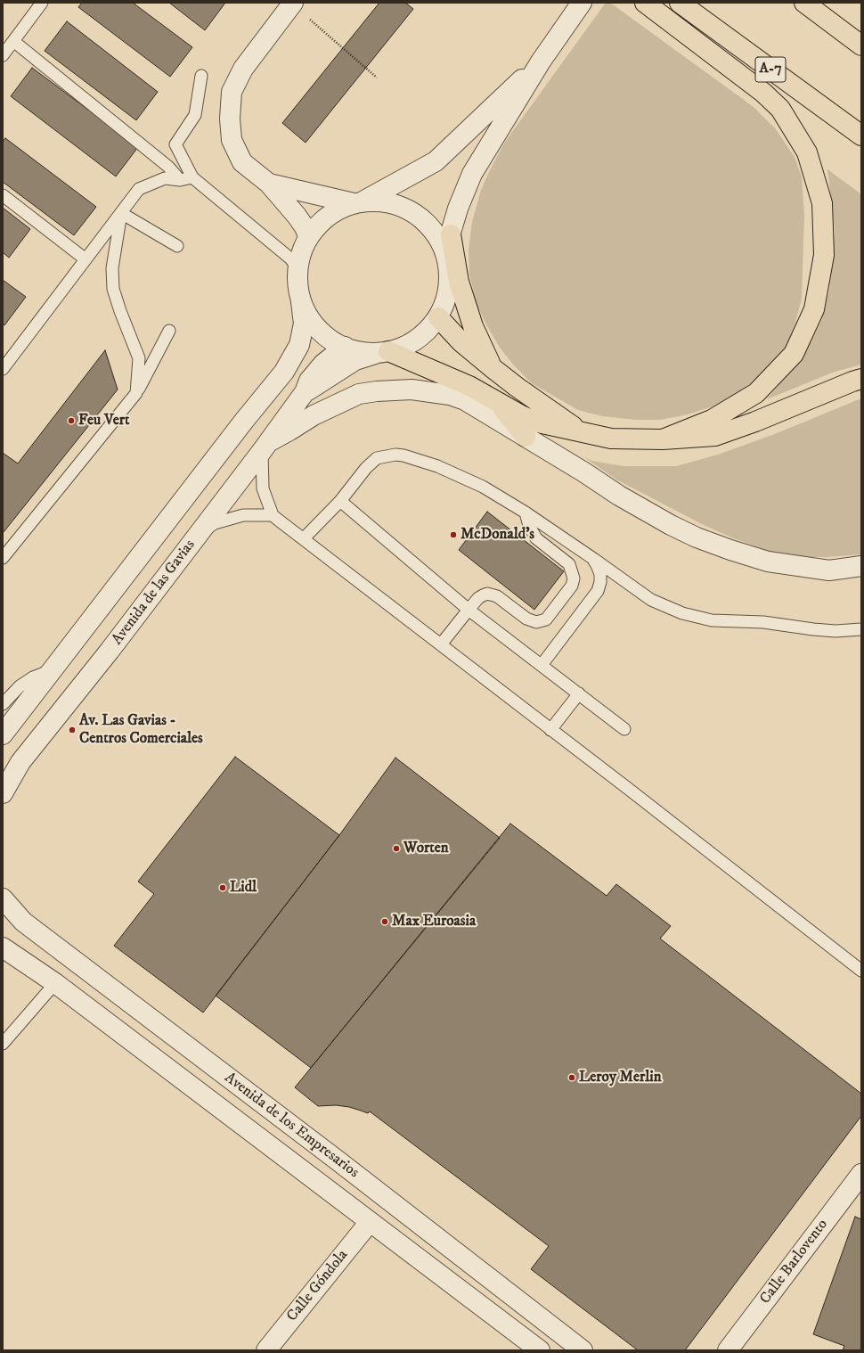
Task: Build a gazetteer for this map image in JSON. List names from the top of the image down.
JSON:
{
  "streets": {
    "highway": ["A-7"],
    "street": [
      "Avenida de las Gavias",
      "Avenida de los Empresarios",
      "Calle Barlovento",
      "Calle Góndola"
    ]
  },
  "crossings": [
    ["Avenida de los Empresarios", "Calle Góndola"]
  ],
  "places": [
    "Feu Vert",
    "McDonald's",
    "Av. Las Gavias - Centros Comerciales",
    "Worten",
    "Lidl",
    "Max Euroasia",
    "Leroy Merlin"
  ]
}
